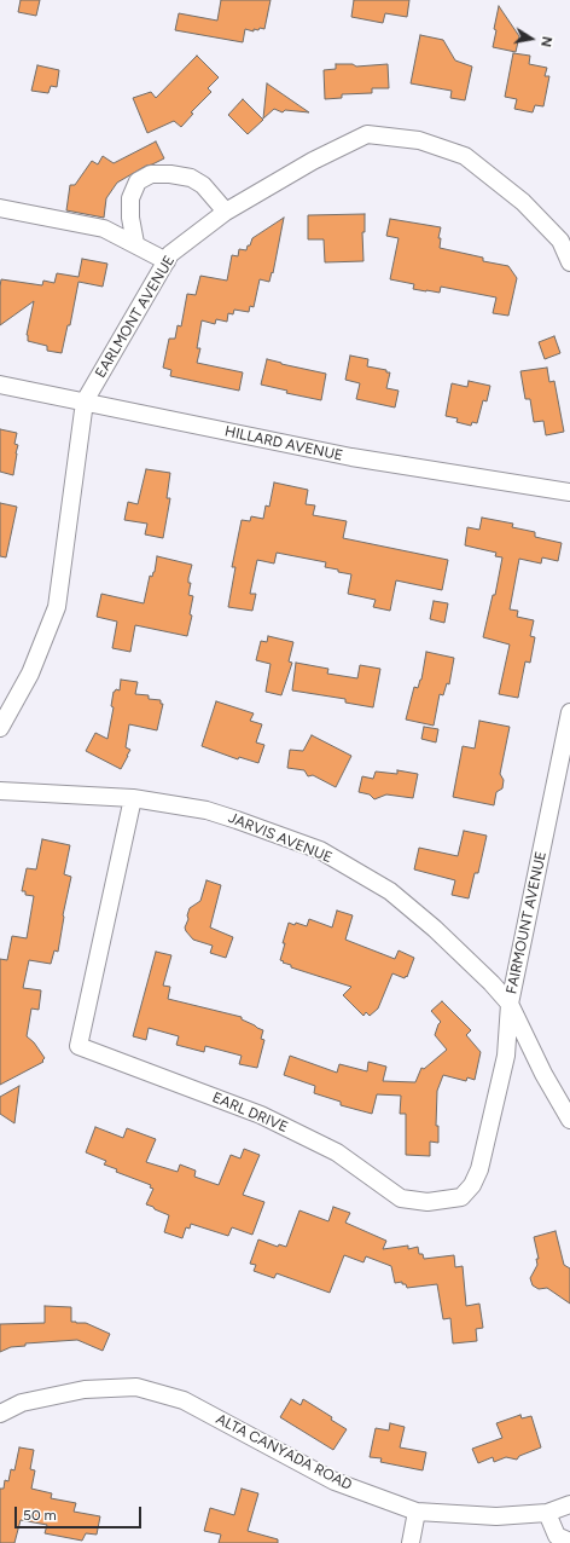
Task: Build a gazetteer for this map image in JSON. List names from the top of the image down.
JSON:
{
  "streets": {
    "street": [
      "EARLMONT AVENUE",
      "HILLARD AVENUE",
      "JARVIS AVENUE",
      "FAIRMOUNT AVENUE",
      "EARL DRIVE",
      "ALTA CANYADA ROAD"
    ]
  },
  "crossings": [
    ["EARLMONT AVENUE", "HILLARD AVENUE"],
    ["JARVIS AVENUE", "FAIRMOUNT AVENUE"],
    ["JARVIS AVENUE", "EARL DRIVE"],
    ["FAIRMOUNT AVENUE", "EARL DRIVE"]
  ],
  "scale_bar": "50 m",
  "north": "right"
}
